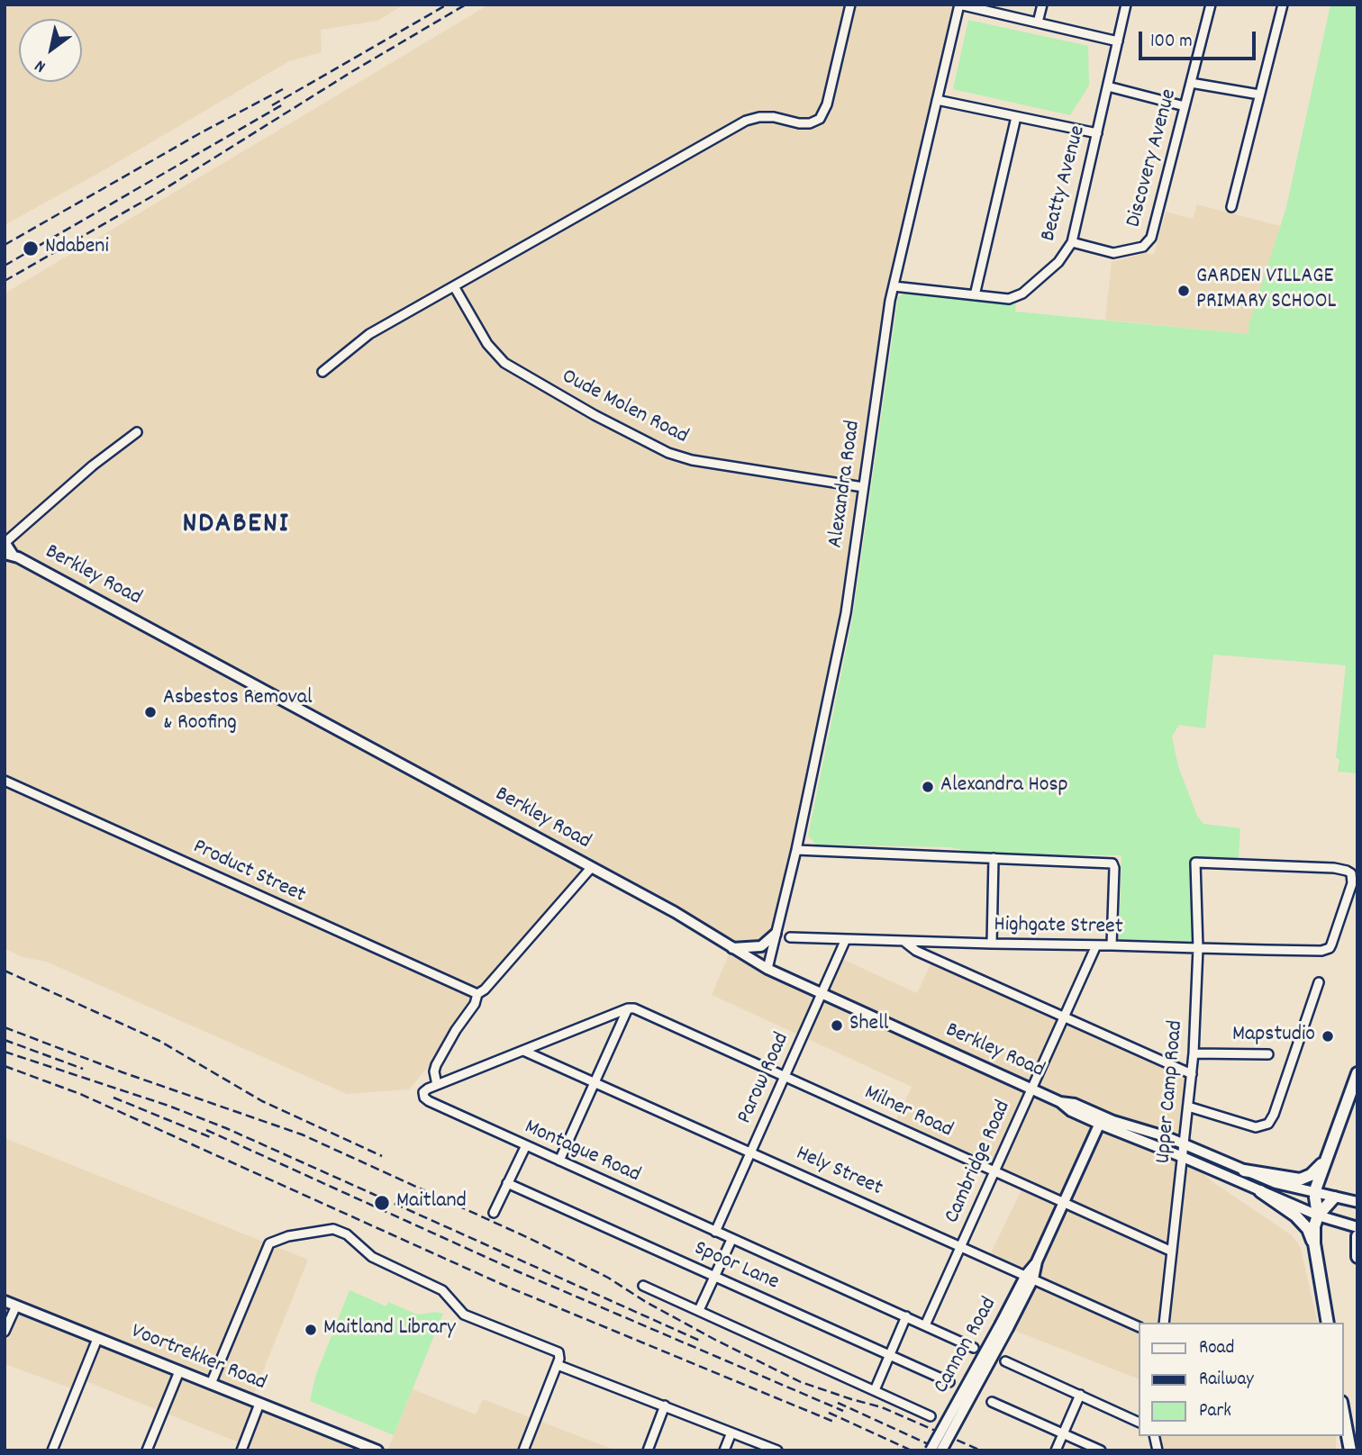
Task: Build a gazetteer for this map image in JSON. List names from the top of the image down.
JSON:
{
  "streets": {
    "main road": ["Berkley Road", "Cannon Road", "Voortrekker Road"],
    "street": [
      "Discovery Avenue",
      "Beatty Avenue",
      "Oude Molen Road",
      "Alexandra Road",
      "Product Street",
      "Highgate Street",
      "Parow Road",
      "Upper Camp Road",
      "Milner Road",
      "Montague Road",
      "Cambridge Road",
      "Hely Street",
      "Spoor Lane"
    ]
  },
  "crossings": [
    ["Discovery Avenue", "Beatty Avenue"],
    ["Beatty Avenue", "Alexandra Road"],
    ["Oude Molen Road", "Alexandra Road"],
    ["Alexandra Road", "Berkley Road"],
    ["Berkley Road", "Parow Road"],
    ["Berkley Road", "Upper Camp Road"],
    ["Berkley Road", "Cambridge Road"],
    ["Berkley Road", "Cannon Road"],
    ["Highgate Street", "Parow Road"],
    ["Highgate Street", "Upper Camp Road"],
    ["Highgate Street", "Cambridge Road"],
    ["Parow Road", "Milner Road"],
    ["Parow Road", "Montague Road"],
    ["Parow Road", "Hely Street"],
    ["Upper Camp Road", "Milner Road"],
    ["Milner Road", "Cambridge Road"],
    ["Milner Road", "Cannon Road"],
    ["Montague Road", "Cambridge Road"],
    ["Cambridge Road", "Hely Street"],
    ["Hely Street", "Cannon Road"]
  ],
  "districts": ["NDABENI"],
  "places": [
    "Ndabeni",
    "GARDEN VILLAGE PRIMARY SCHOOL",
    "Asbestos Removal & Roofing",
    "Alexandra Hosp",
    "Shell",
    "Mapstudio",
    "Maitland",
    "Maitland Library"
  ],
  "legend": ["Road", "Railway", "Park"],
  "scale_bar": "100 m",
  "north": "bottom left"
}
